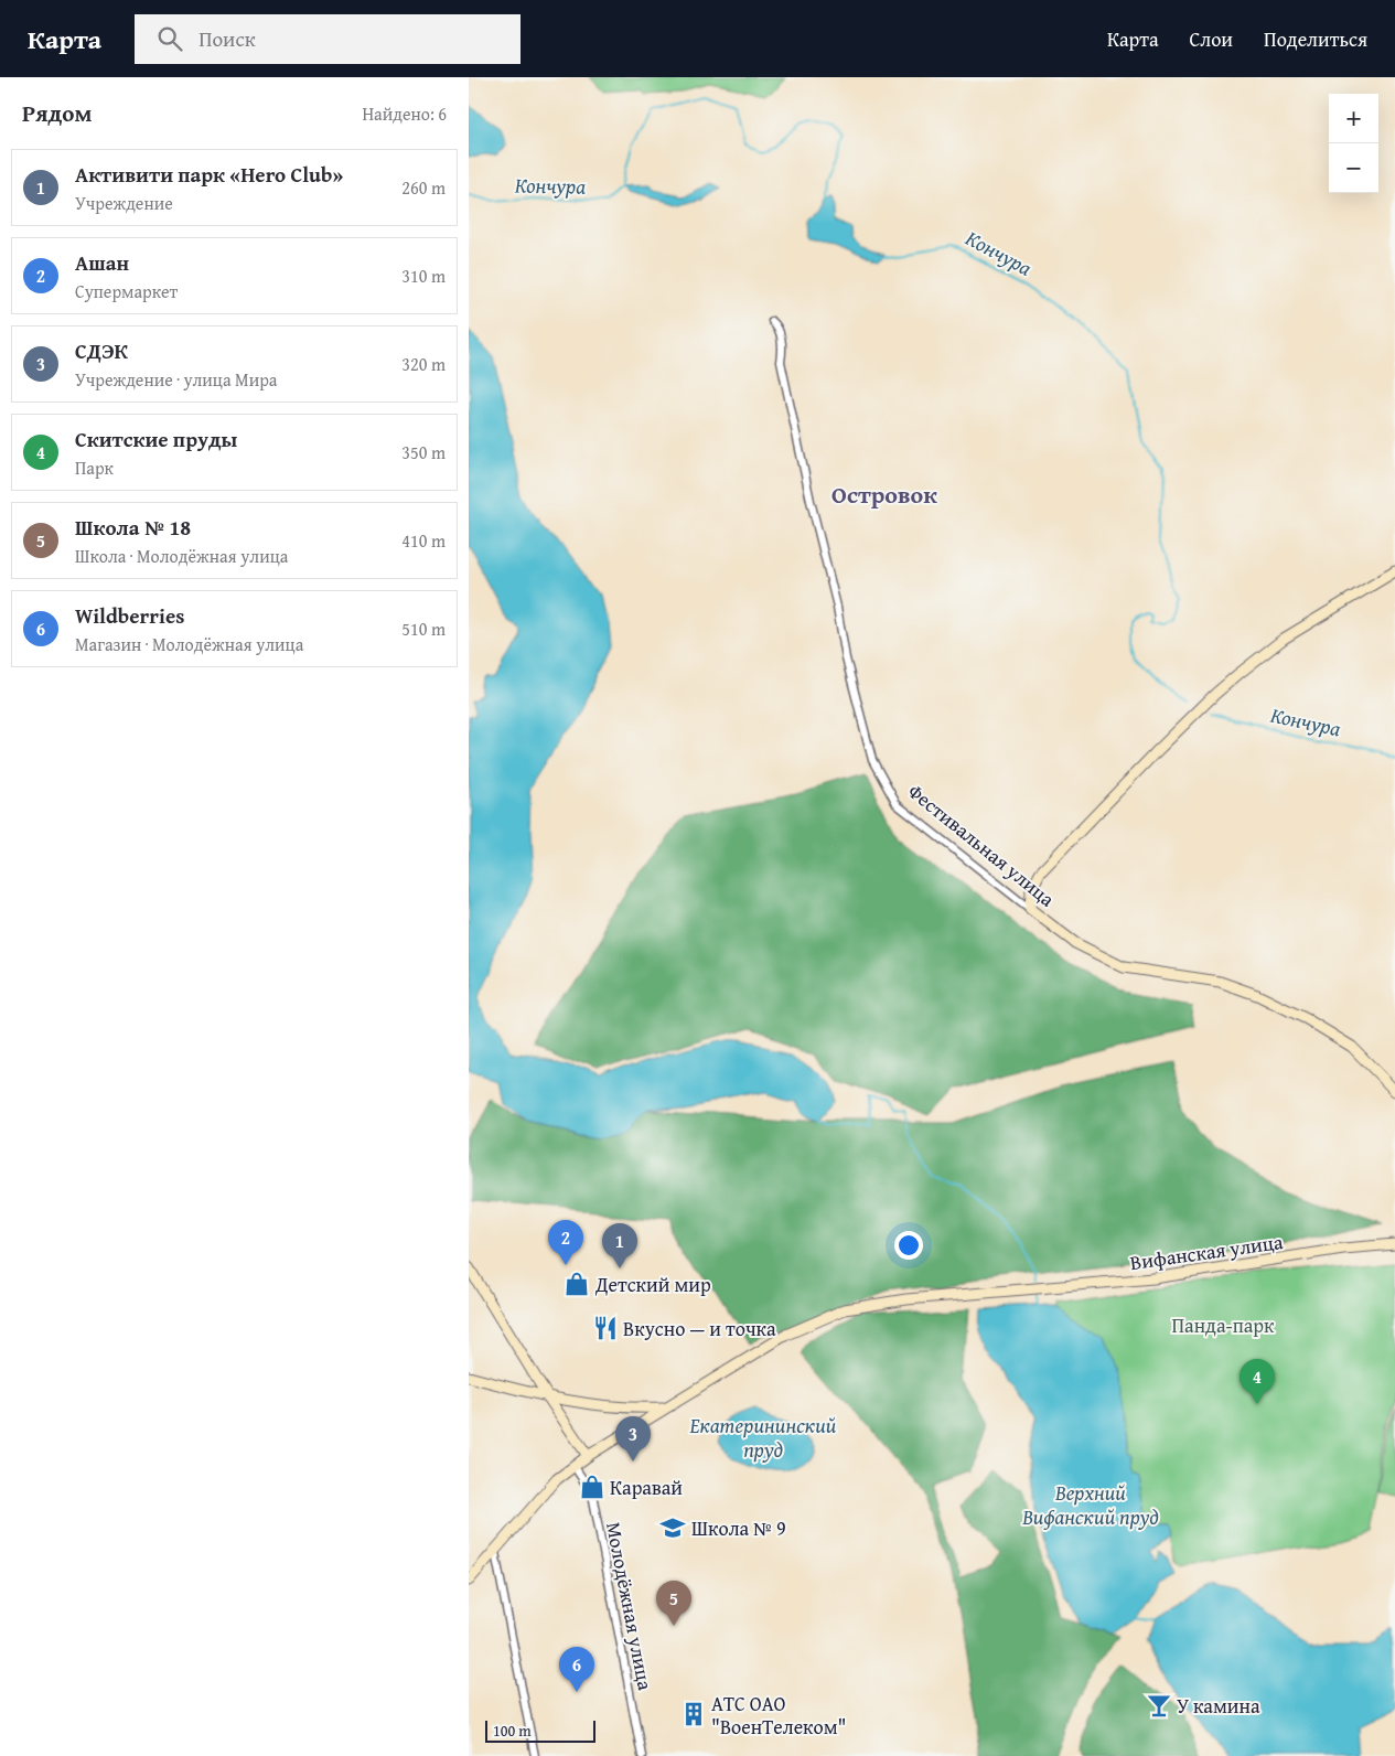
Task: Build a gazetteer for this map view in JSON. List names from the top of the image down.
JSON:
{
  "streets": {
    "main road": ["Фестивальная улица", "Вифанская улица"],
    "street": ["Молодёжная улица"]
  },
  "crossings": [
    ["Вифанская улица", "Молодёжная улица"]
  ],
  "districts": ["Островок"],
  "water": ["Кончура", "Екатерининский пруд", "Верхний Вифанский пруд"],
  "parks": ["Панда-парк"],
  "places": {
    "shop": ["Детский мир", "Каравай"],
    "restaurant": ["Вкусно — и точка"],
    "school or university": ["Школа № 9"],
    "bar": ["У камина"],
    "building": ["АТС ОАО \"ВоенТелеком\""]
  },
  "scale_bar": "100 m",
  "page": {
    "header": "Карта",
    "search": "Поиск",
    "nav": ["Карта", "Слои", "Поделиться"],
    "heading": ["Рядом", "Найдено: 6"],
    "map_buttons": ["+", "−"],
    "list": [
      {
        "mark": "1",
        "name": "Активити парк «Hero Club»",
        "note": "Учреждение",
        "value": "260 m"
      },
      {
        "mark": "2",
        "name": "Ашан",
        "note": "Супермаркет",
        "value": "310 m"
      },
      {
        "mark": "3",
        "name": "СДЭК",
        "note": "Учреждение · улица Мира",
        "value": "320 m"
      },
      {
        "mark": "4",
        "name": "Скитские пруды",
        "note": "Парк",
        "value": "350 m"
      },
      {
        "mark": "5",
        "name": "Школа № 18",
        "note": "Школа · Молодёжная улица",
        "value": "410 m"
      },
      {
        "mark": "6",
        "name": "Wildberries",
        "note": "Магазин · Молодёжная улица",
        "value": "510 m"
      }
    ],
    "pins": [
      "2",
      "1",
      "4",
      "3",
      "5",
      "6"
    ],
    "scale": "100 m"
  }
}
